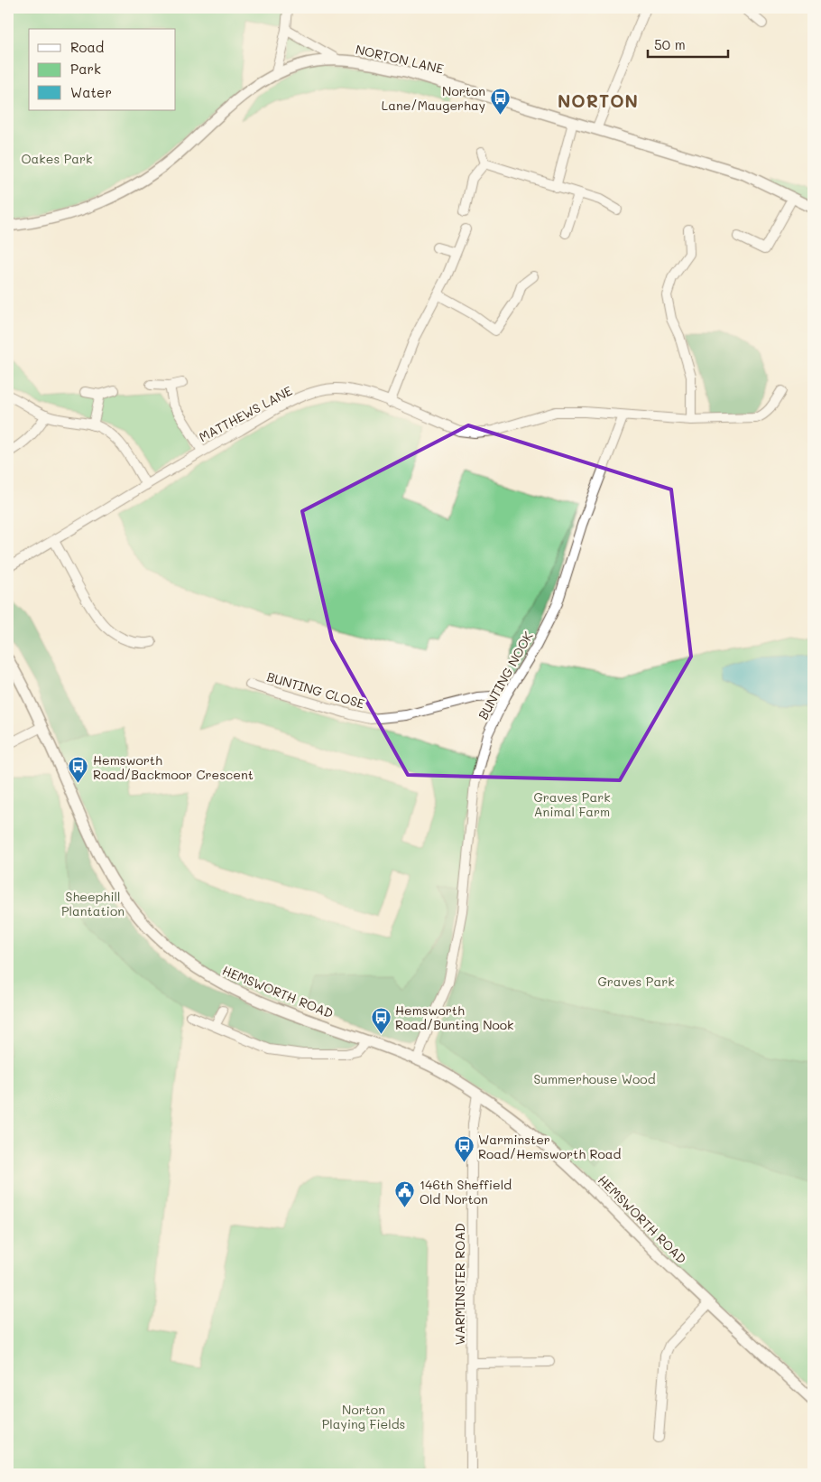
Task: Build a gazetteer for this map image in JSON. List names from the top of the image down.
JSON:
{
  "streets": {
    "street": [
      "NORTON LANE",
      "MATTHEWS LANE",
      "BUNTING NOOK",
      "BUNTING CLOSE",
      "HEMSWORTH ROAD",
      "WARMINSTER ROAD"
    ]
  },
  "crossings": [
    ["MATTHEWS LANE", "BUNTING NOOK"],
    ["BUNTING NOOK", "BUNTING CLOSE"],
    ["BUNTING NOOK", "HEMSWORTH ROAD"],
    ["HEMSWORTH ROAD", "WARMINSTER ROAD"]
  ],
  "districts": ["NORTON"],
  "parks": [
    "Oakes Park",
    "Graves Park Animal Farm",
    "Sheephill Plantation",
    "Graves Park",
    "Summerhouse Wood",
    "Norton Playing Fields"
  ],
  "places": {
    "bus stop": [
      "Norton Lane/Maugerhay",
      "Hemsworth Road/Backmoor Crescent",
      "Hemsworth Road/Bunting Nook",
      "Warminster Road/Hemsworth Road"
    ],
    "public building": ["146th Sheffield Old Norton"]
  },
  "legend": ["Road", "Park", "Water"],
  "scale_bar": "50 m"
}
